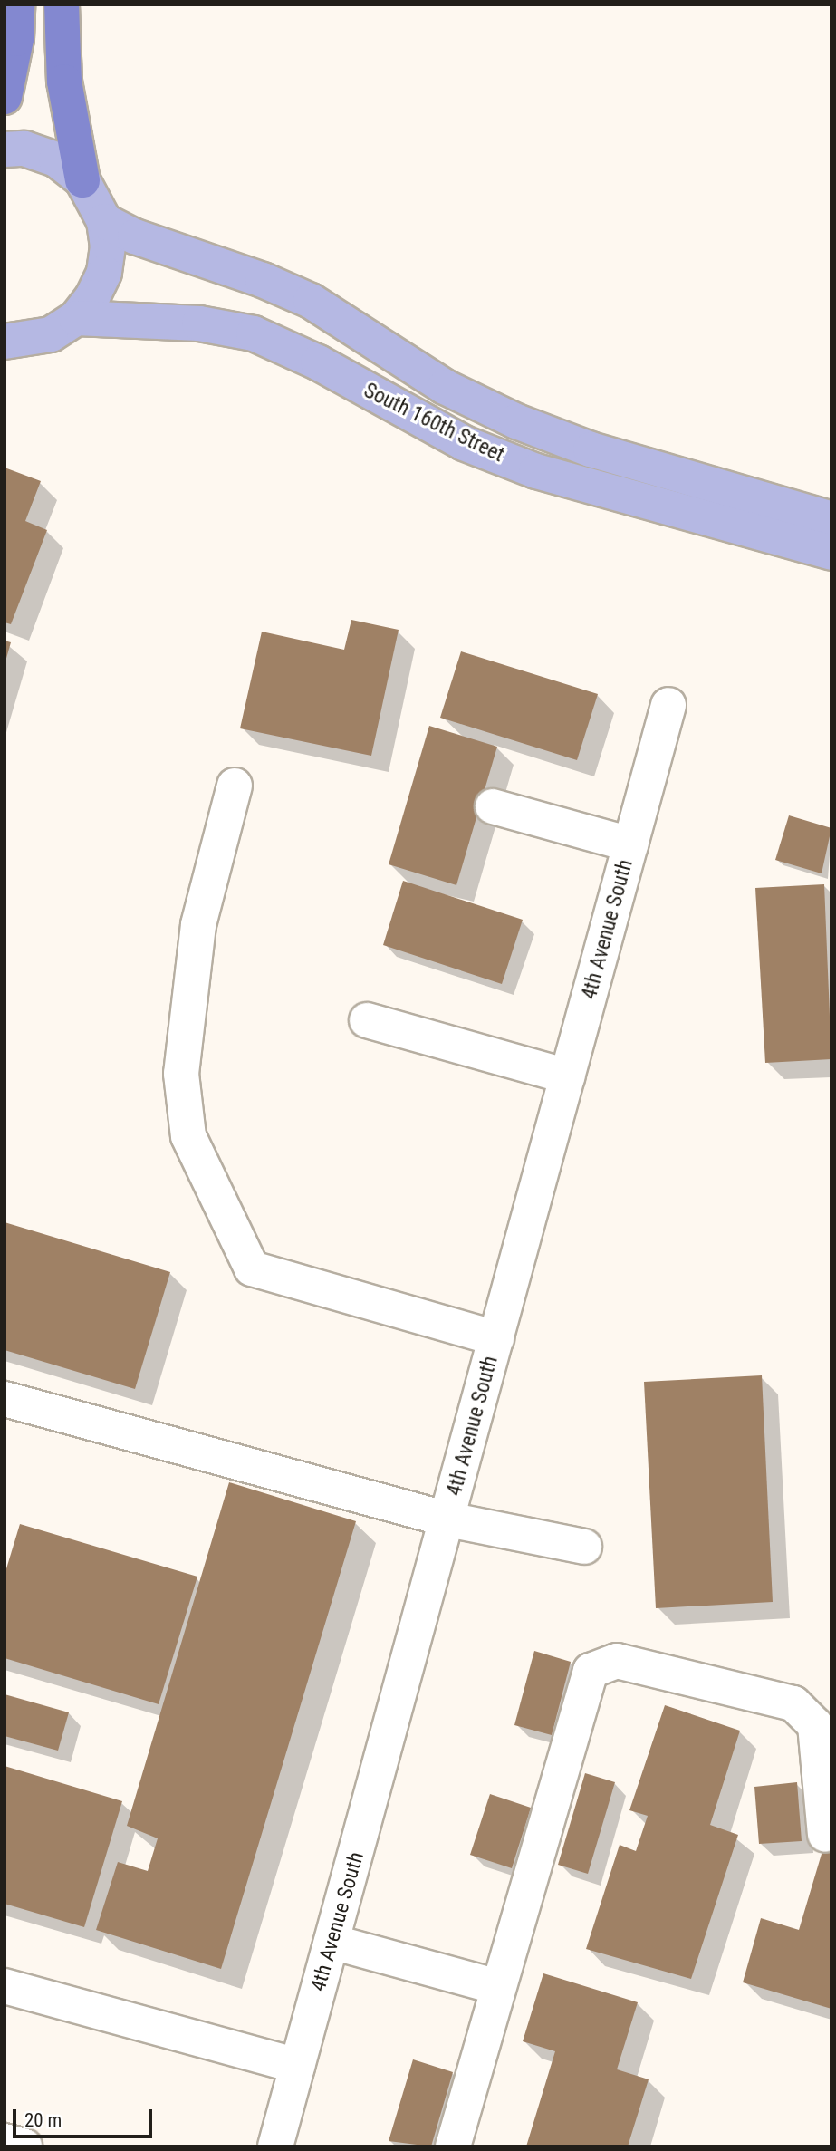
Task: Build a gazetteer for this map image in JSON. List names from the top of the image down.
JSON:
{
  "streets": {
    "main road": ["South 160th Street"],
    "street": ["4th Avenue South"]
  },
  "scale_bar": "20 m"
}
